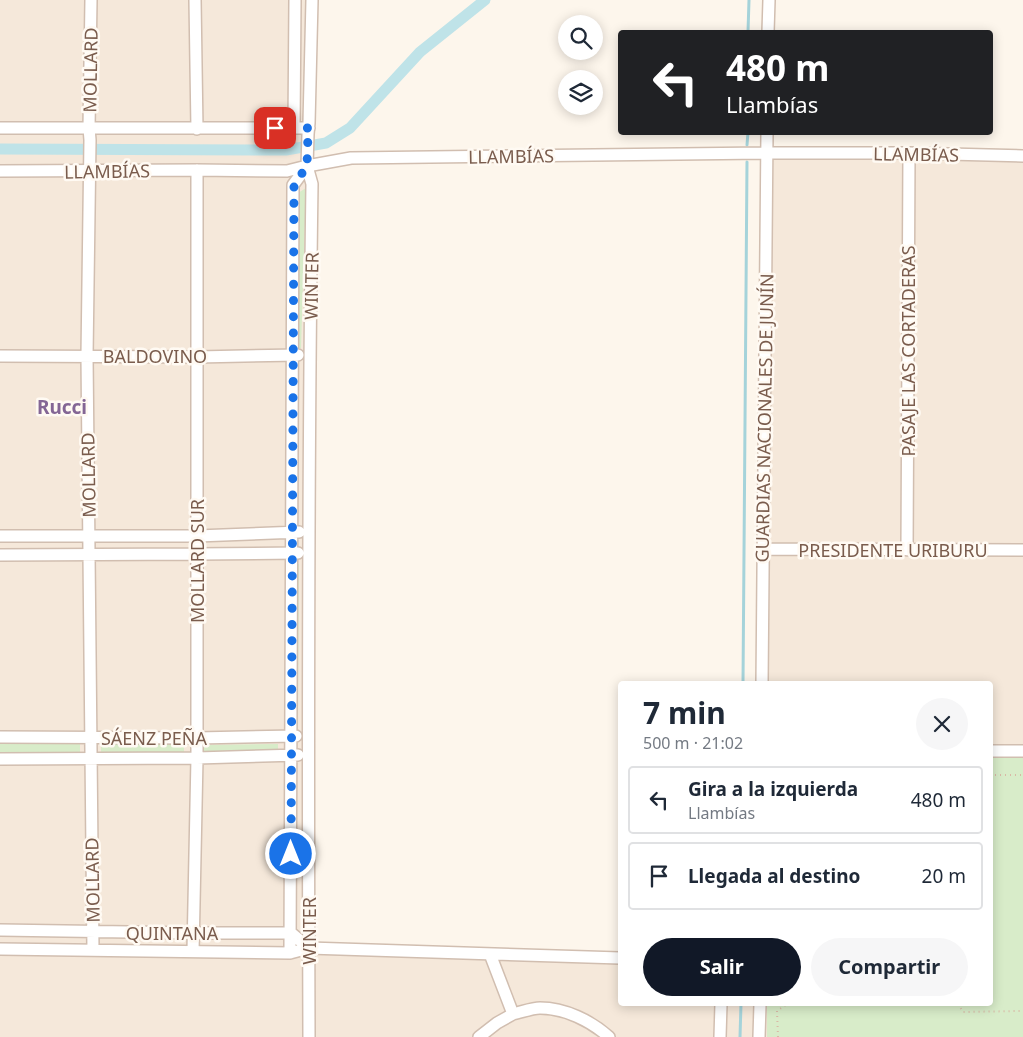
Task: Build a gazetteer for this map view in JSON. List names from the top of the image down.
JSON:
{
  "streets": {
    "street": [
      "MOLLARD",
      "LLAMBÍAS",
      "WINTER",
      "PASAJE LAS CORTADERAS",
      "BALDOVINO",
      "GUARDIAS NACIONALES DE JUNÍN",
      "PRESIDENTE URIBURU",
      "MOLLARD SUR",
      "SÁENZ PEÑA",
      "QUINTANA"
    ]
  },
  "crossings": [
    ["MOLLARD", "LLAMBÍAS"],
    ["MOLLARD", "BALDOVINO"],
    ["MOLLARD", "SÁENZ PEÑA"],
    ["MOLLARD", "QUINTANA"],
    ["LLAMBÍAS", "WINTER"],
    ["LLAMBÍAS", "PASAJE LAS CORTADERAS"],
    ["LLAMBÍAS", "GUARDIAS NACIONALES DE JUNÍN"],
    ["LLAMBÍAS", "MOLLARD SUR"],
    ["WINTER", "BALDOVINO"],
    ["WINTER", "SÁENZ PEÑA"],
    ["WINTER", "QUINTANA"],
    ["PASAJE LAS CORTADERAS", "PRESIDENTE URIBURU"],
    ["BALDOVINO", "MOLLARD SUR"],
    ["GUARDIAS NACIONALES DE JUNÍN", "PRESIDENTE URIBURU"],
    ["MOLLARD SUR", "SÁENZ PEÑA"],
    ["MOLLARD SUR", "QUINTANA"]
  ],
  "districts": ["Rucci"],
  "page": {
    "turn": ["480 m", "Llambías"],
    "heading": ["7 min", "500 m · 21:02"],
    "list": [
      {
        "name": "Gira a la izquierda",
        "note": "Llambías",
        "value": "480 m"
      },
      {
        "name": "Llegada al destino",
        "value": "20 m"
      }
    ],
    "buttons": ["Salir", "Compartir"]
  }
}
